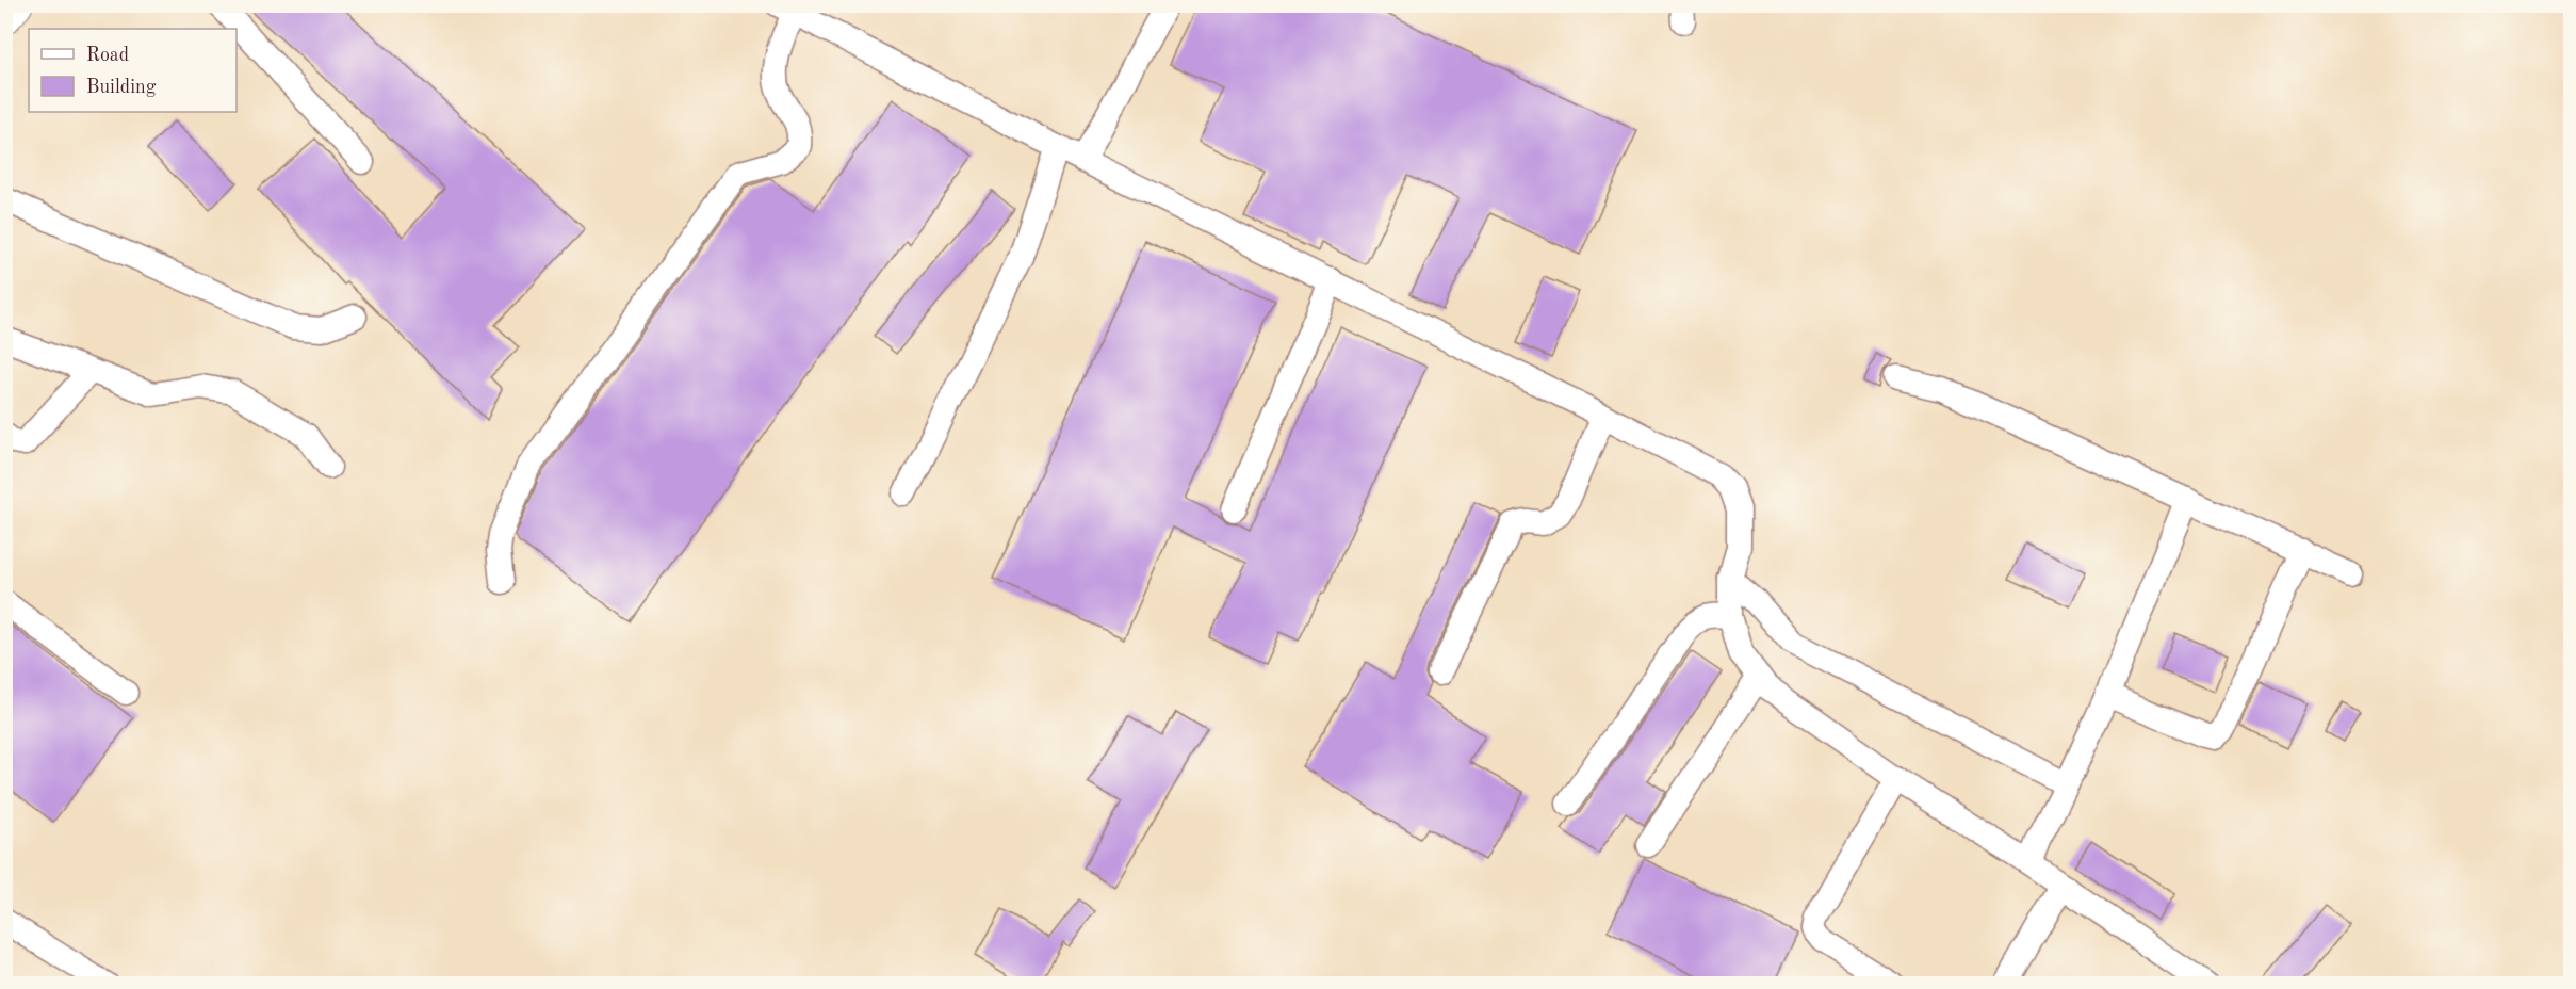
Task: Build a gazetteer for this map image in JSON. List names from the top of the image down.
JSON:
{
  "legend": ["Road", "Building"]
}
